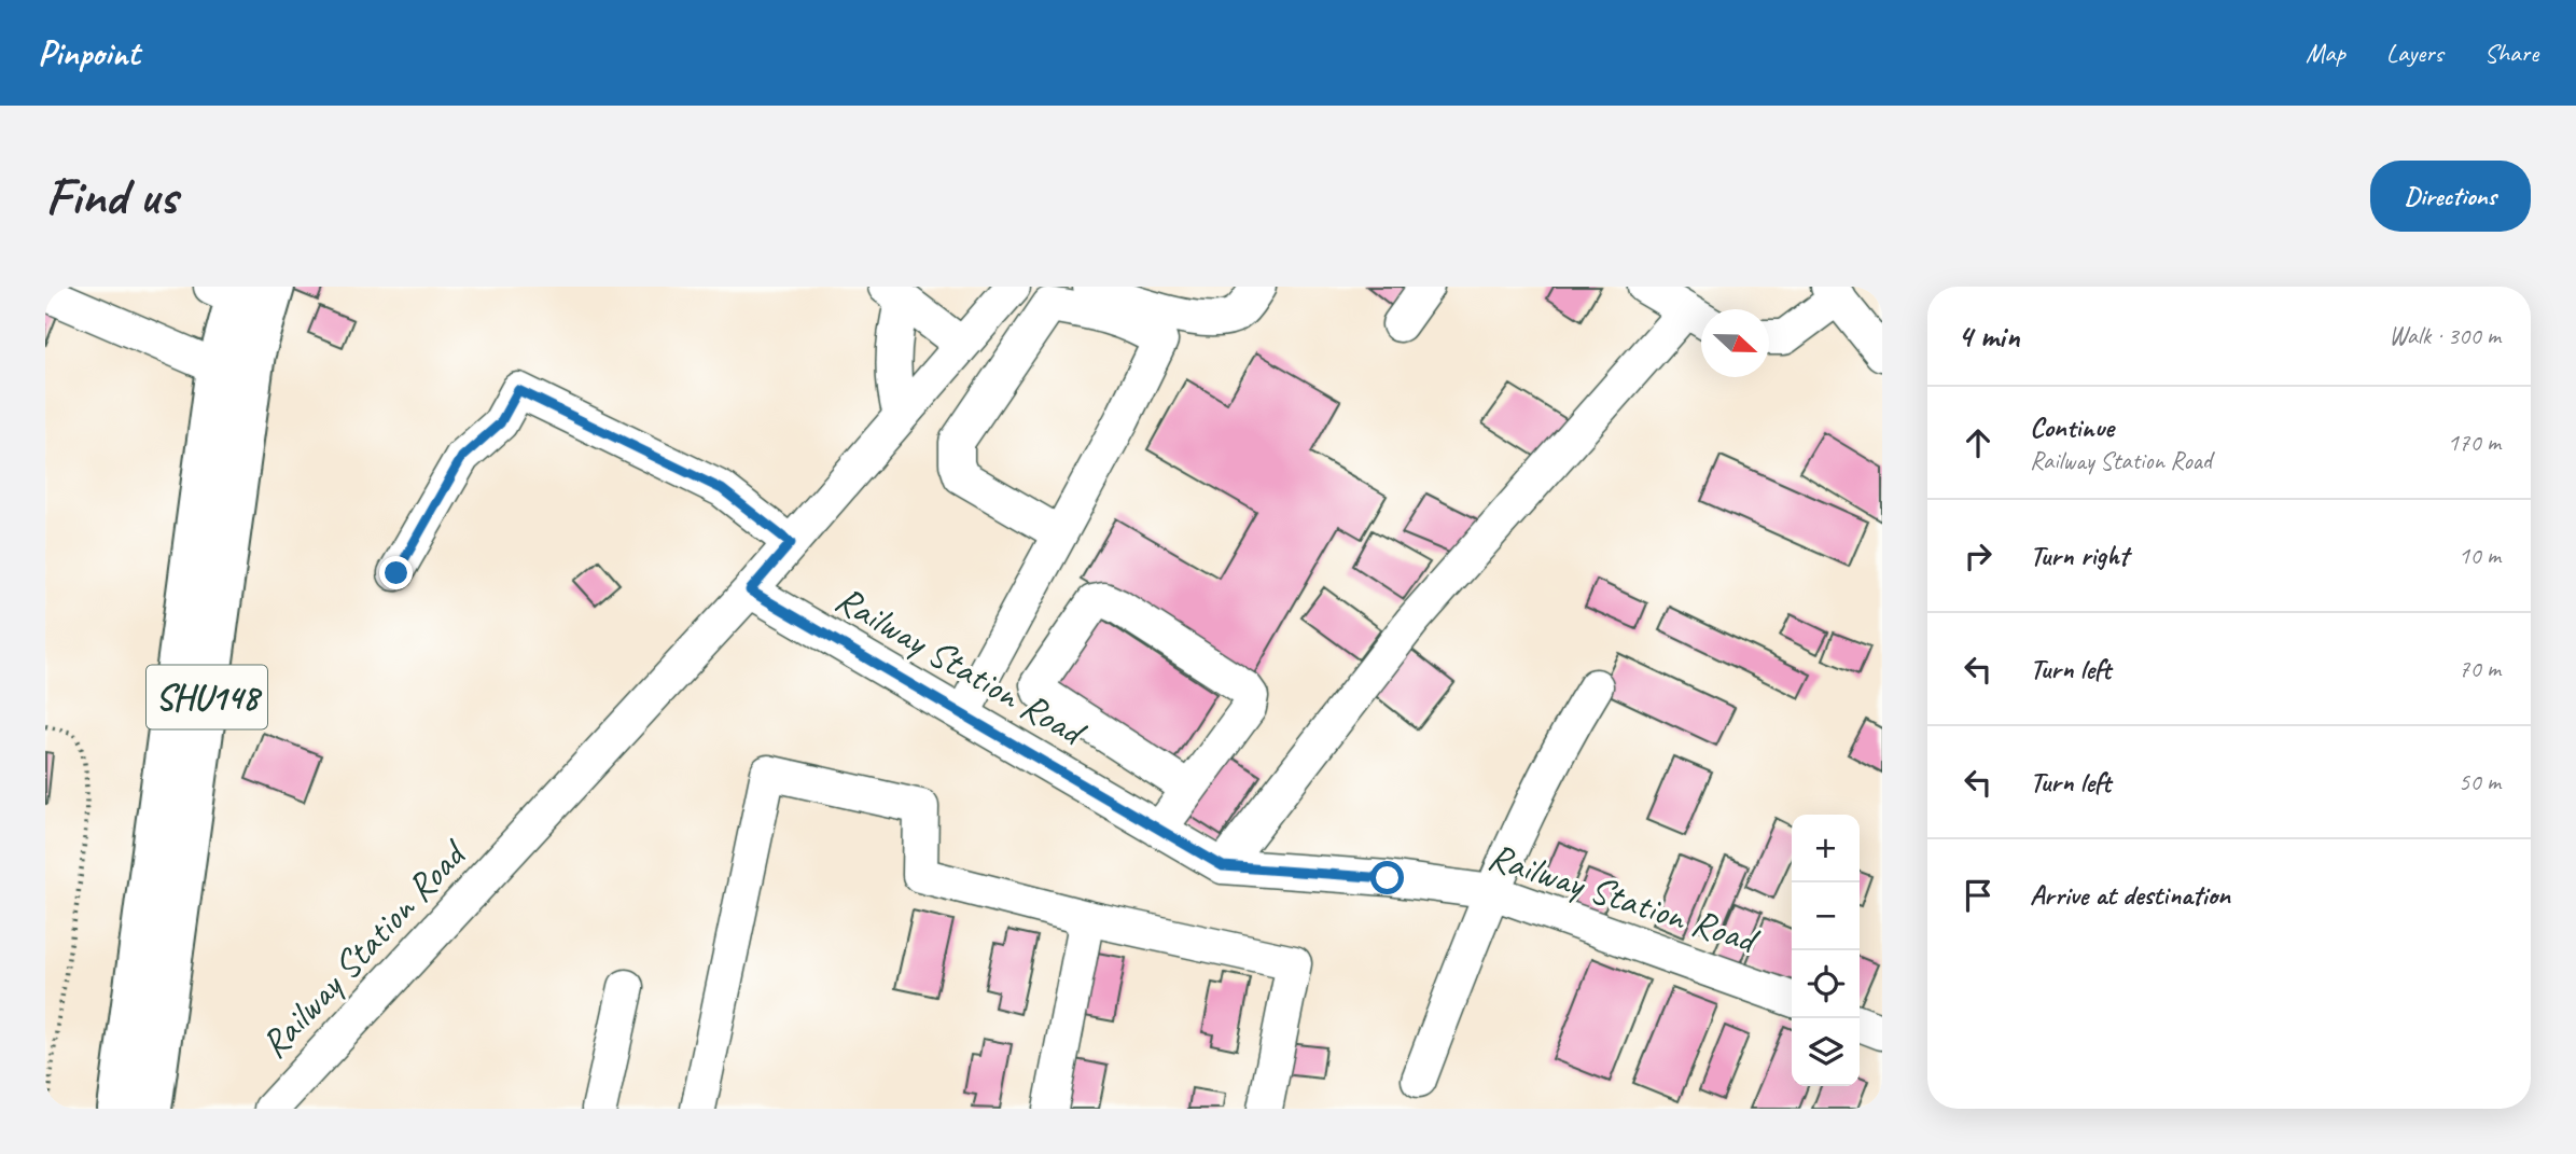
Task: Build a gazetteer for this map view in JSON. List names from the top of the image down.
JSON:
{
  "streets": {
    "main road": ["SHU148"],
    "street": ["Railway Station Road"]
  },
  "north": "right",
  "page": {
    "header": "Pinpoint",
    "nav": ["Map", "Layers", "Share"],
    "buttons": "Directions",
    "title": "Find us",
    "heading": ["4 min", "Walk · 300 m"],
    "list": [
      ["Continue", "Railway Station Road", "170 m"],
      ["Turn right", "10 m"],
      ["Turn left", "70 m"],
      ["Turn left", "50 m"],
      "Arrive at destination"
    ],
    "map_buttons": ["+", "−"]
  }
}
